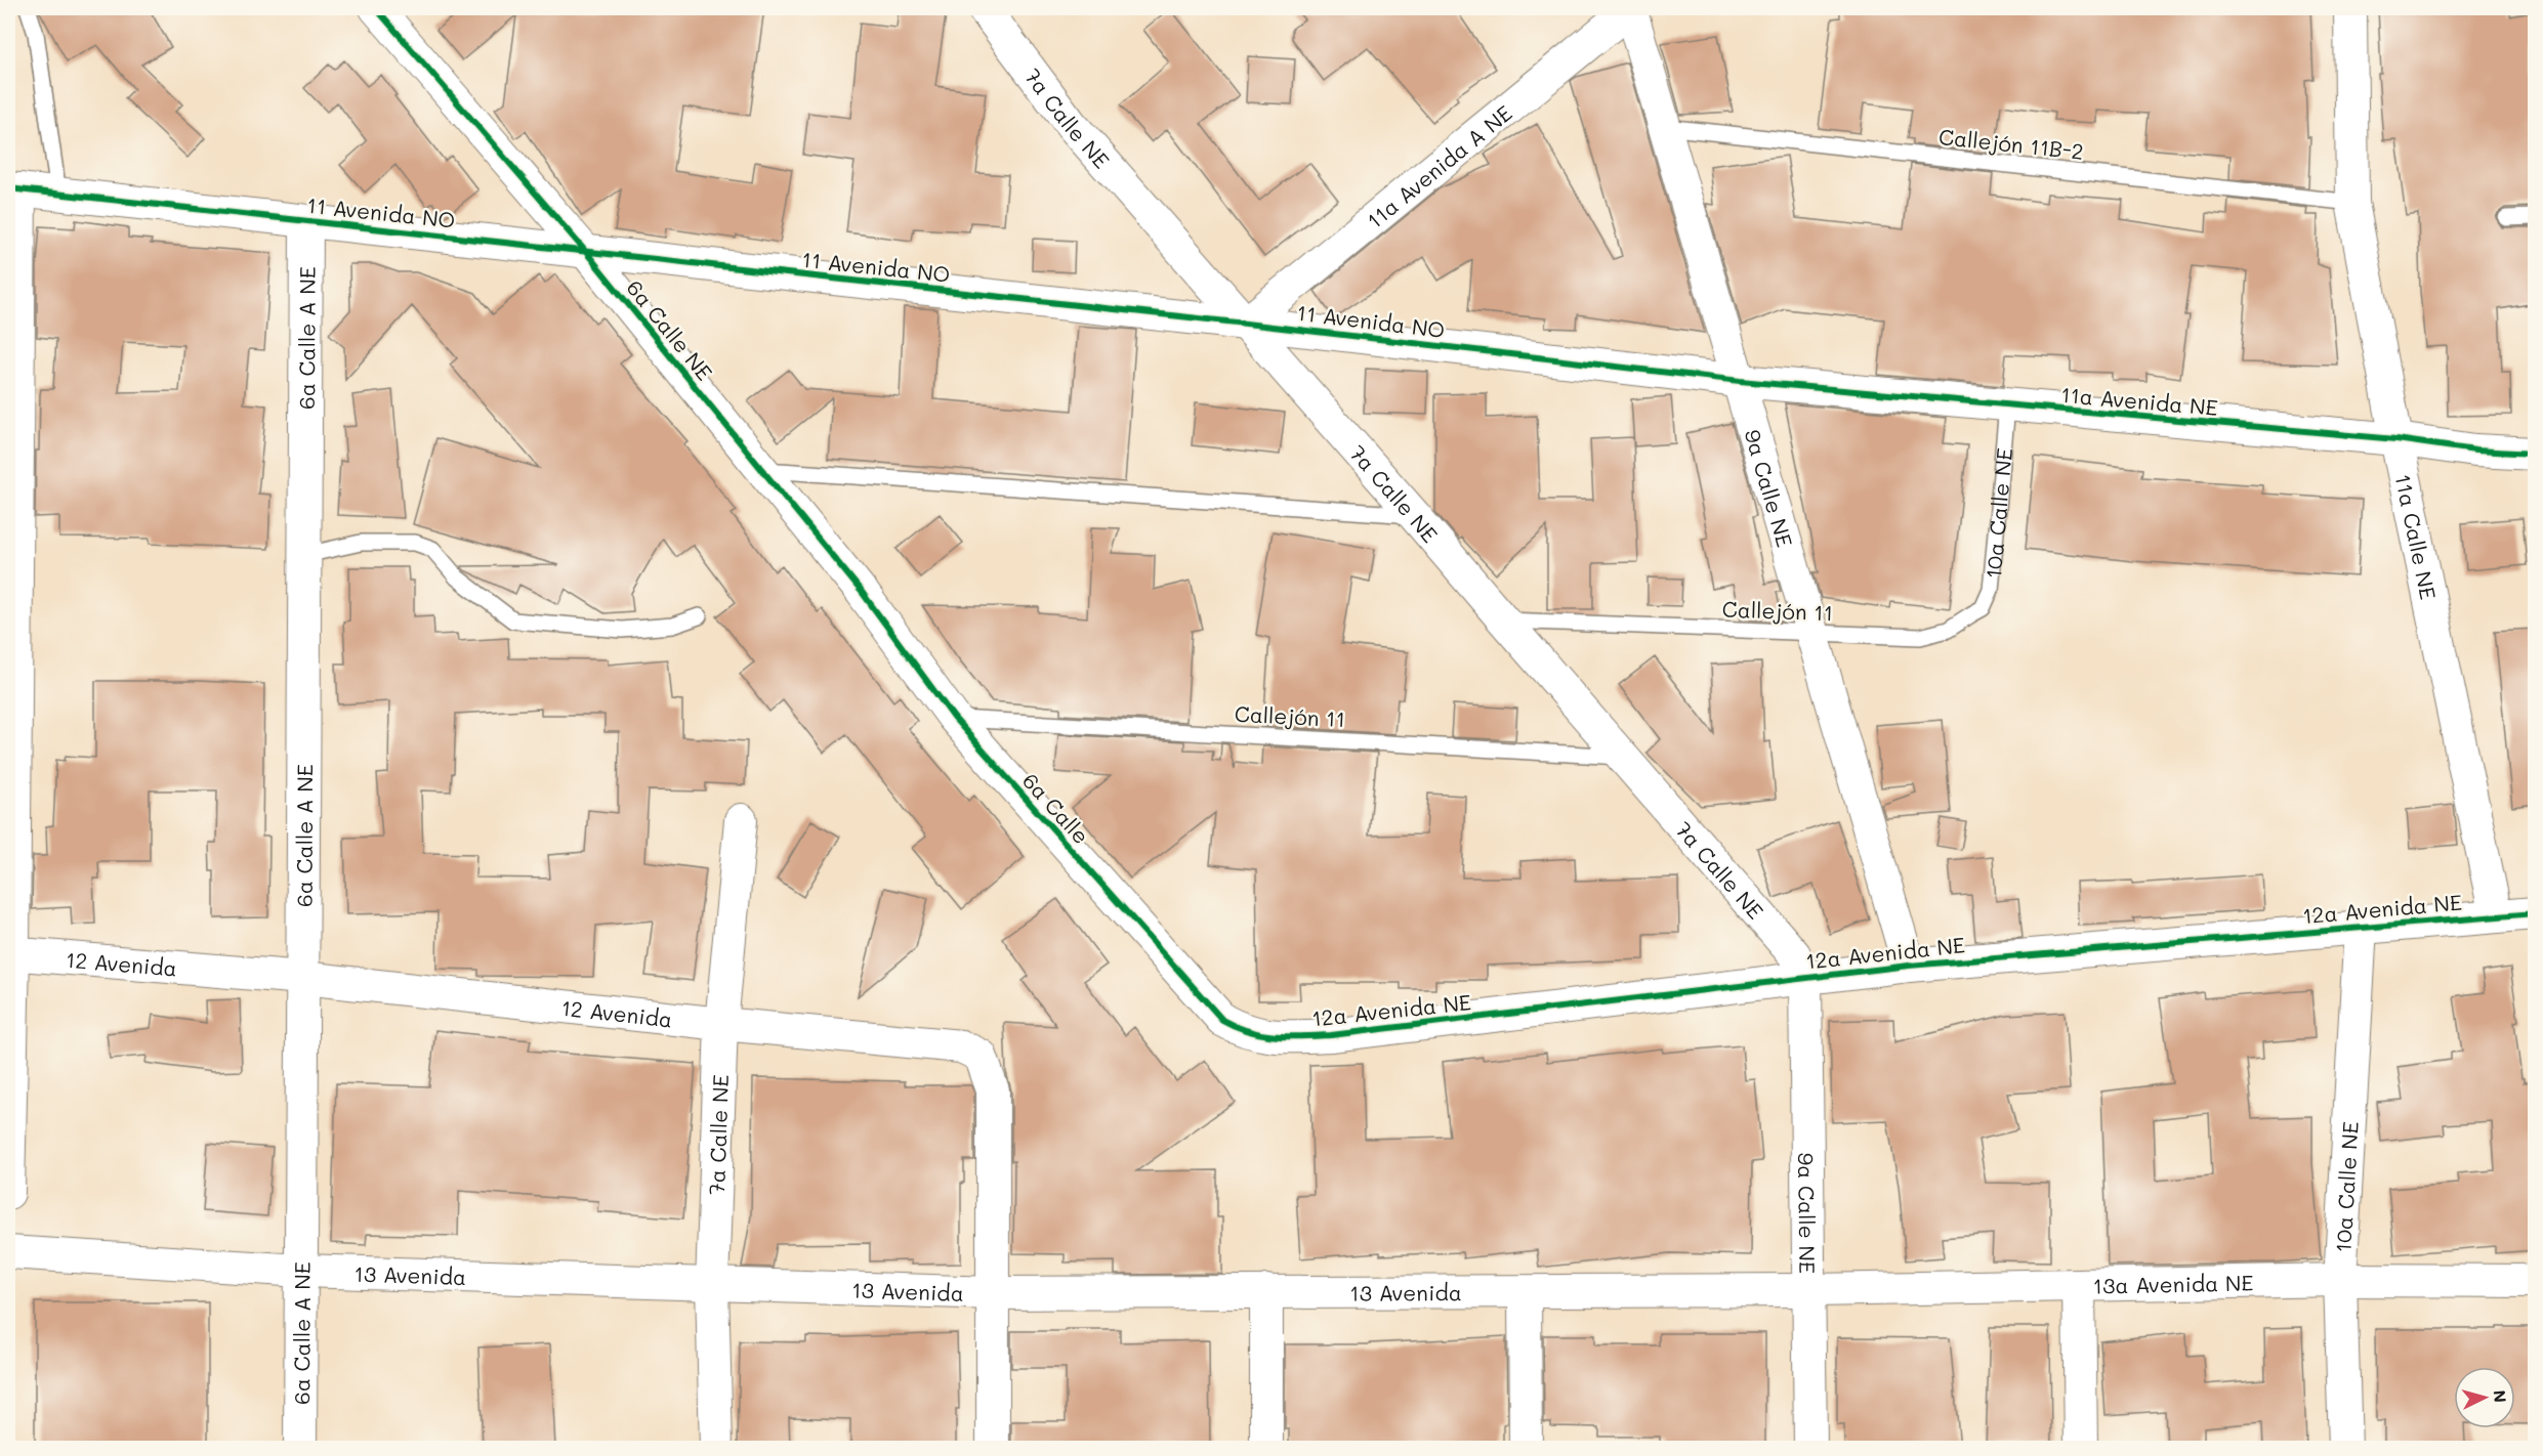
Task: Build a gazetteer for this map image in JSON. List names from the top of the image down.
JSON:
{
  "streets": {
    "street": [
      "7a Calle NE",
      "11a Avenida A NE",
      "11 Avenida NO",
      "6a Calle NE",
      "6a Calle A NE",
      "11a Avenida NE",
      "9a Calle NE",
      "10a Calle NE",
      "11a Calle NE",
      "6a Calle",
      "12a Avenida NE",
      "12 Avenida",
      "13 Avenida",
      "13a Avenida NE"
    ],
    "lane": ["Callejón 11B-2", "Callejón 11"]
  },
  "crossings": [
    ["7a Calle NE", "11a Avenida A NE"],
    ["7a Calle NE", "11 Avenida NO"],
    ["7a Calle NE", "9a Calle NE"],
    ["7a Calle NE", "Callejón 11"],
    ["7a Calle NE", "12a Avenida NE"],
    ["7a Calle NE", "12 Avenida"],
    ["7a Calle NE", "13 Avenida"],
    ["Callejón 11B-2", "9a Calle NE"],
    ["Callejón 11B-2", "11a Calle NE"],
    ["11a Avenida A NE", "11 Avenida NO"],
    ["11a Avenida A NE", "9a Calle NE"],
    ["11 Avenida NO", "6a Calle NE"],
    ["11 Avenida NO", "6a Calle A NE"],
    ["11 Avenida NO", "11a Avenida NE"],
    ["11 Avenida NO", "9a Calle NE"],
    ["6a Calle NE", "6a Calle"],
    ["6a Calle A NE", "12 Avenida"],
    ["6a Calle A NE", "13 Avenida"],
    ["11a Avenida NE", "9a Calle NE"],
    ["11a Avenida NE", "10a Calle NE"],
    ["11a Avenida NE", "11a Calle NE"],
    ["9a Calle NE", "Callejón 11"],
    ["9a Calle NE", "12a Avenida NE"],
    ["9a Calle NE", "13 Avenida"],
    ["9a Calle NE", "13a Avenida NE"],
    ["10a Calle NE", "Callejón 11"],
    ["10a Calle NE", "12a Avenida NE"],
    ["10a Calle NE", "13a Avenida NE"],
    ["11a Calle NE", "12a Avenida NE"],
    ["Callejón 11", "6a Calle"],
    ["6a Calle", "12a Avenida NE"],
    ["12 Avenida", "13 Avenida"],
    ["13 Avenida", "13a Avenida NE"]
  ],
  "north": "right"
}
